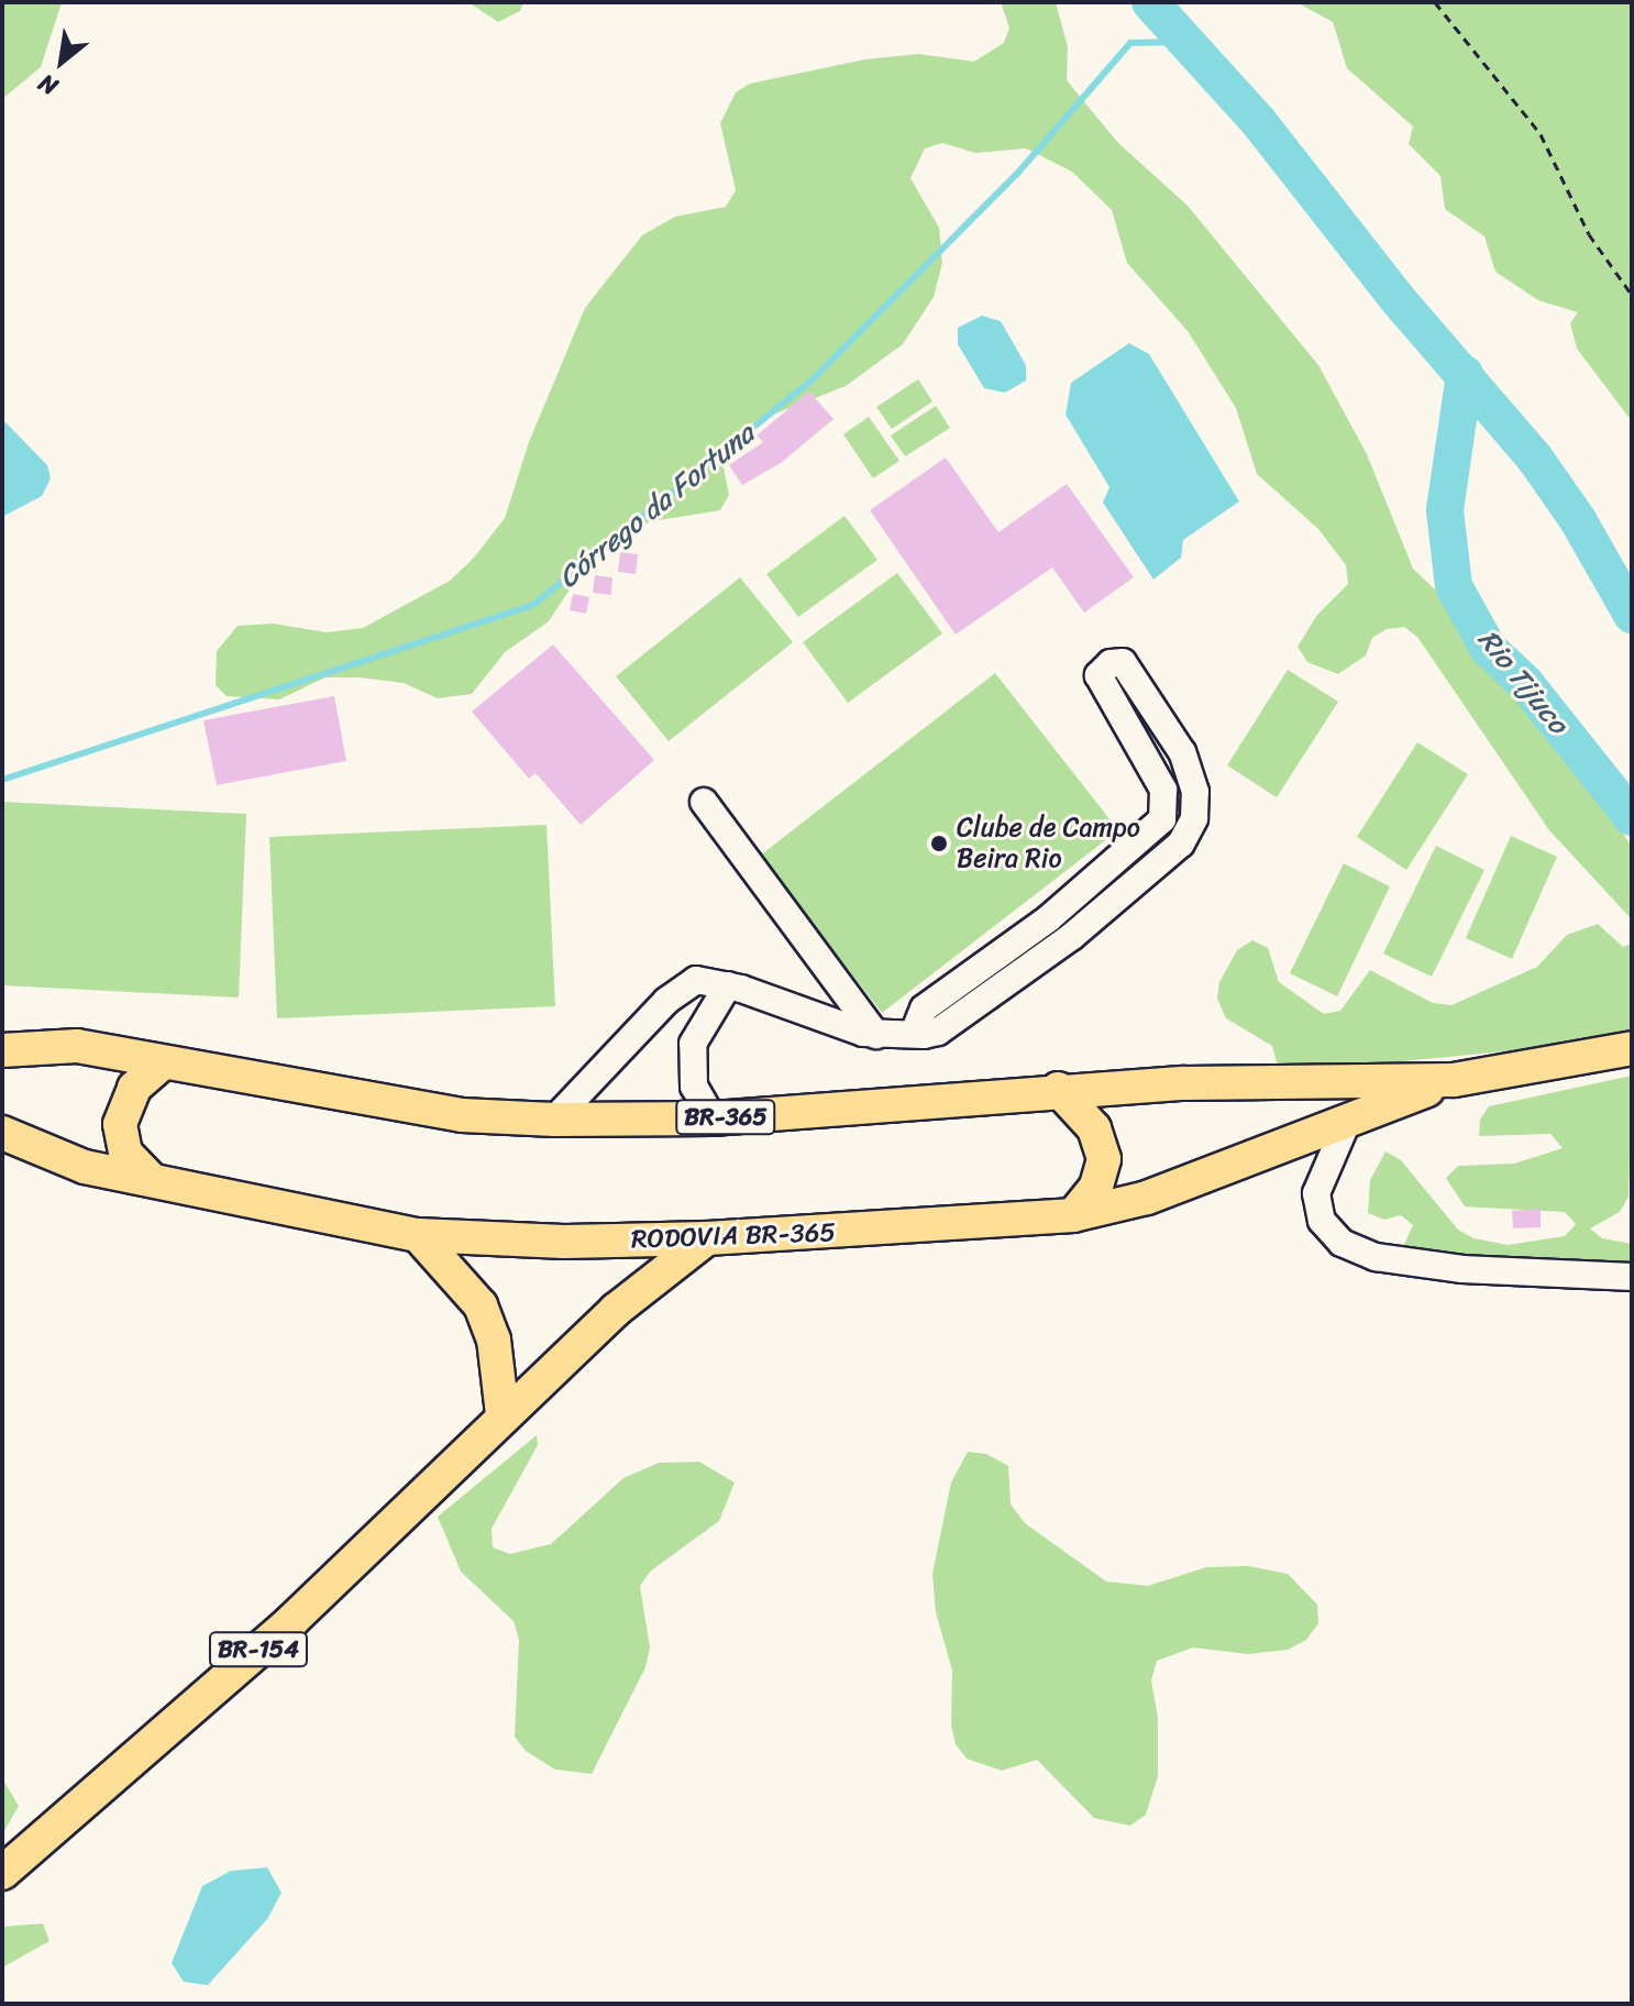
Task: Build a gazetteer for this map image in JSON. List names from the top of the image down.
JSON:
{
  "streets": {
    "main road": ["BR-365", "RODOVIA BR-365", "BR-154"]
  },
  "crossings": [
    ["RODOVIA BR-365", "BR-154"]
  ],
  "water": ["Córrego da Fortuna", "Rio Tijuco"],
  "places": ["Clube de Campo Beira Rio"],
  "north": "bottom left"
}
